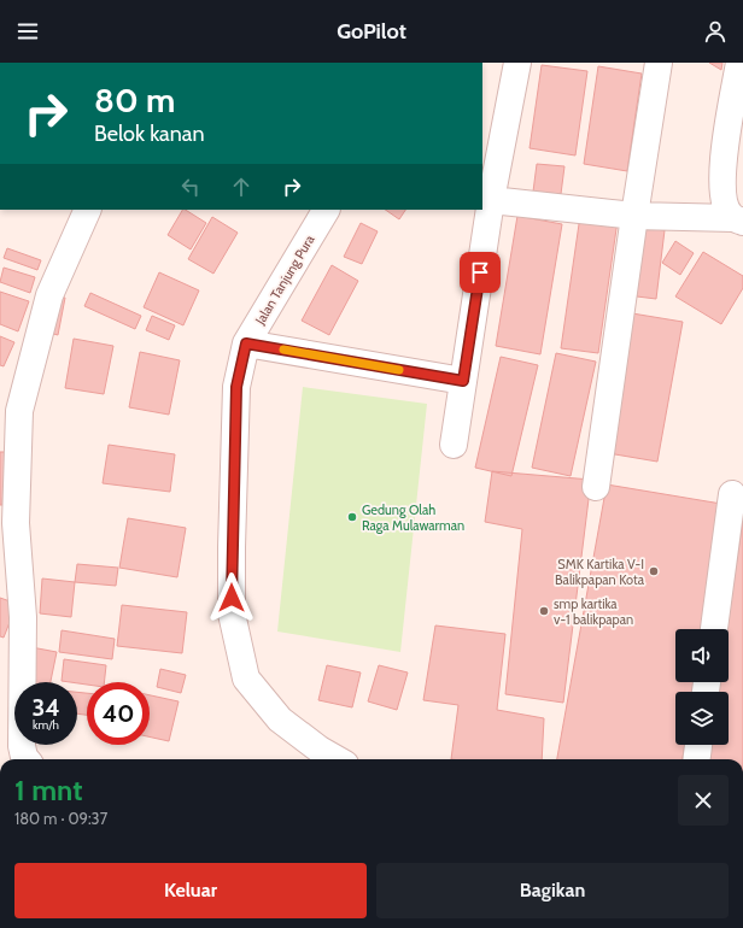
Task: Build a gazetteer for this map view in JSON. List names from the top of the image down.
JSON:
{
  "streets": {
    "street": ["Jalan Tanjung Pura"]
  },
  "places": ["Gedung Olah Raga Mulawarman", "SMK Kartika V-I Balikpapan Kota", "smp kartika v-1 balikpapan"],
  "page": {
    "header": "GoPilot",
    "turn": ["80 m", "Belok kanan"],
    "speed": "34 km/h",
    "limit": "40",
    "heading": ["1 mnt", "180 m · 09:37"],
    "buttons": ["Keluar", "Bagikan"]
  }
}
